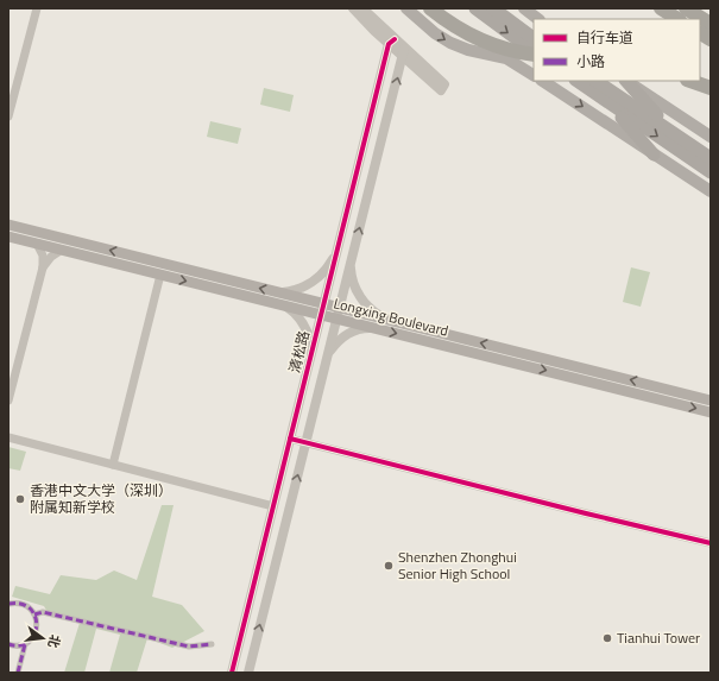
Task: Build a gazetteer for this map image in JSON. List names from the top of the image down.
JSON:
{
  "streets": {
    "main road": ["Longxing Boulevard"],
    "street": ["清松路"]
  },
  "crossings": [
    ["Longxing Boulevard", "清松路"]
  ],
  "places": ["香港中文大学（深圳） 附属知新学校", "Shenzhen Zhonghui Senior High School", "Tianhui Tower"],
  "legend": ["自行车道", "小路"],
  "north": "right"
}
